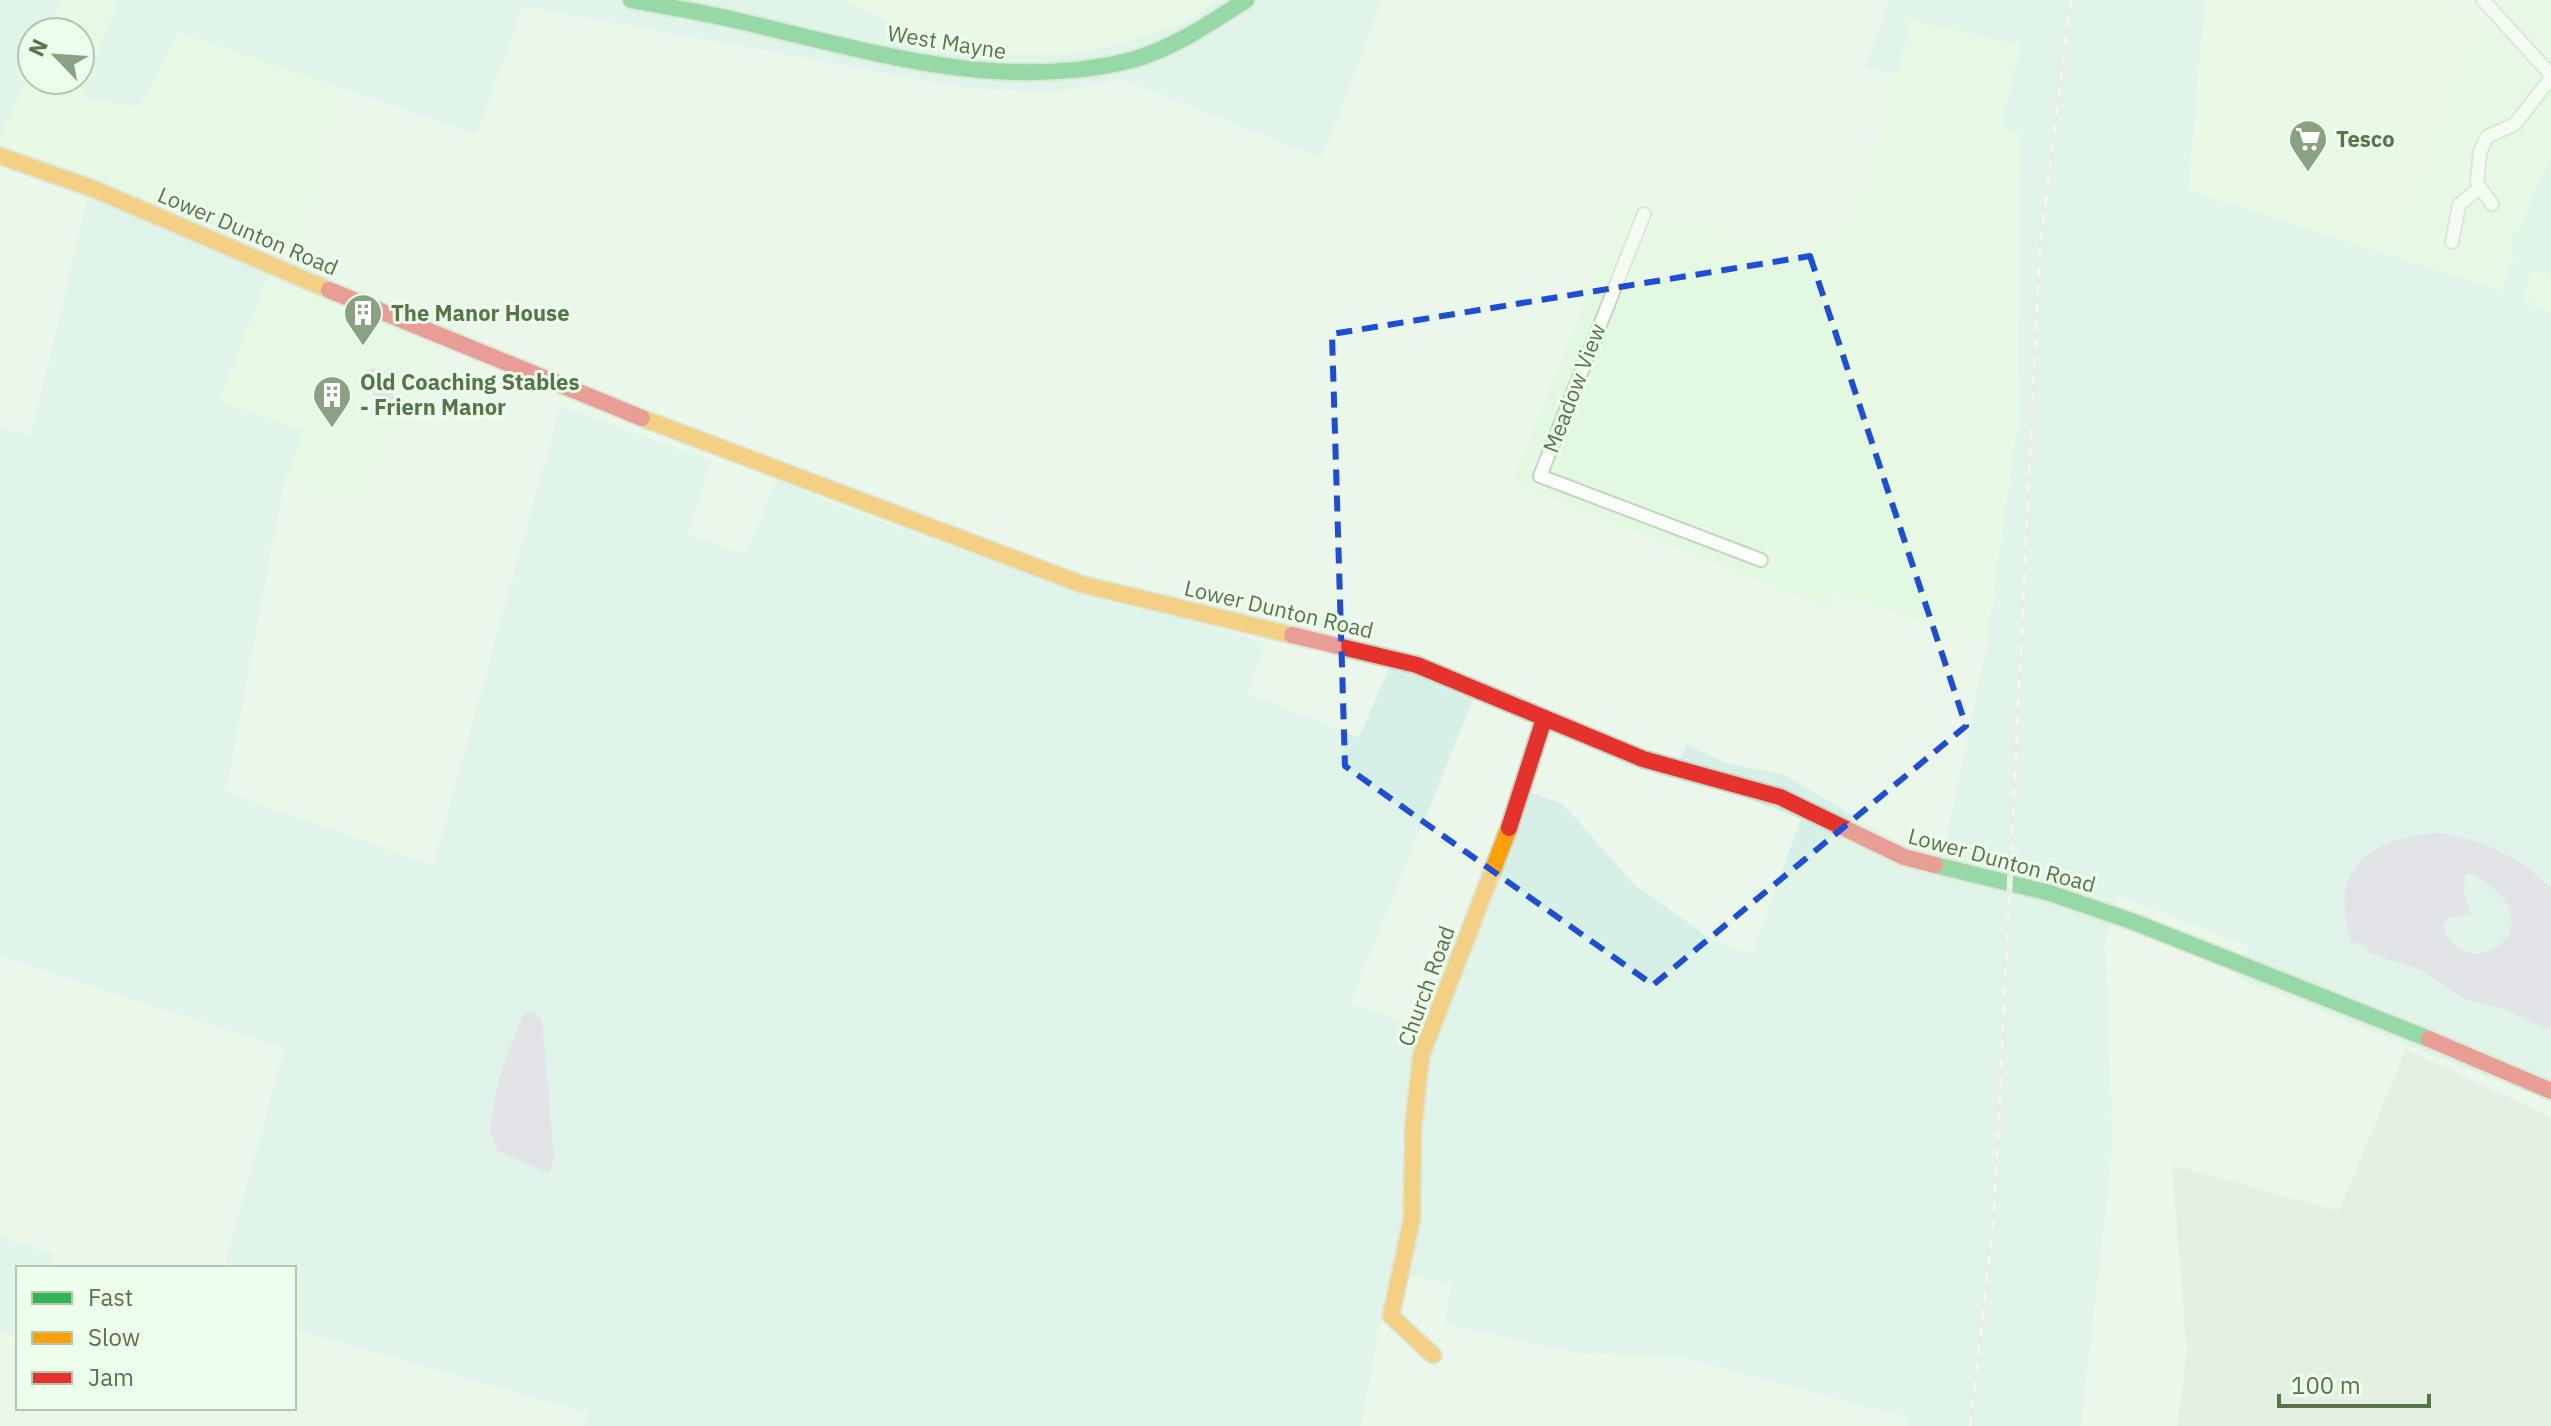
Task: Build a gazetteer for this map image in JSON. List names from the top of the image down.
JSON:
{
  "streets": {
    "street": [
      "West Mayne",
      "Lower Dunton Road",
      "Meadow View",
      "Church Road"
    ]
  },
  "crossings": [
    ["Lower Dunton Road", "Church Road"]
  ],
  "places": {
    "supermarket": ["Tesco"],
    "building": ["The Manor House", "Old Coaching Stables - Friern Manor"]
  },
  "legend": ["Fast", "Slow", "Jam"],
  "scale_bar": "100 m",
  "north": "top left"
}
